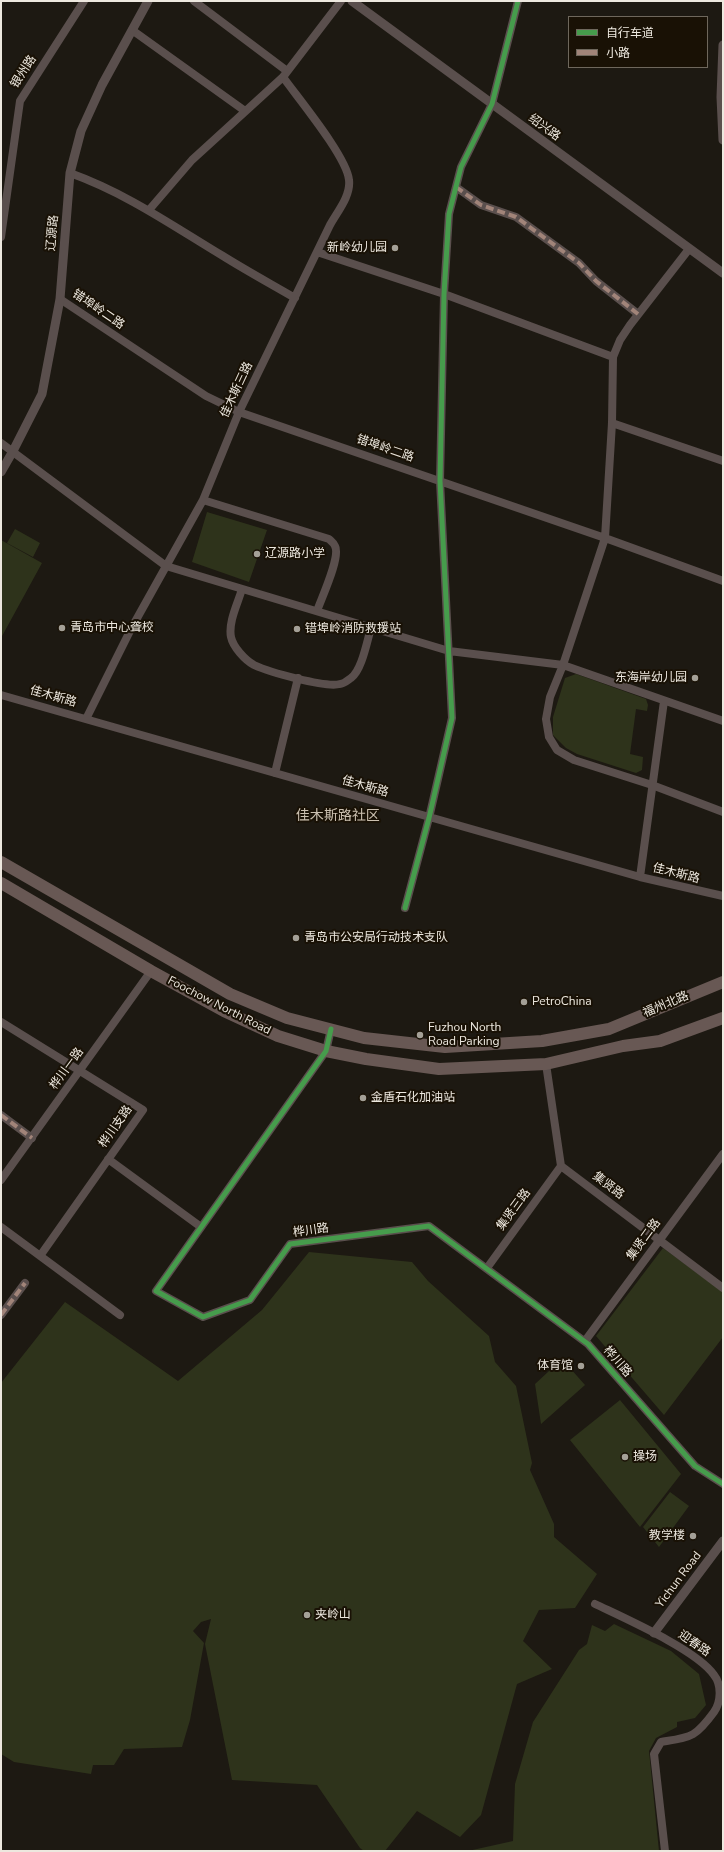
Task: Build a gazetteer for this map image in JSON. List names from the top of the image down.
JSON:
{
  "streets": {
    "main road": ["Foochow North Road"],
    "street": [
      "银州路",
      "绍兴路",
      "辽源路",
      "错埠岭二路",
      "佳木斯三路",
      "佳木斯路",
      "桦川一路",
      "桦川支路",
      "集贤路",
      "集贤三路",
      "桦川路",
      "集贤二路",
      "Yichun Road",
      "迎春路"
    ]
  },
  "crossings": [
    ["辽源路", "错埠岭二路"],
    ["错埠岭二路", "佳木斯三路"],
    ["佳木斯三路", "佳木斯路"],
    ["Foochow North Road", "桦川一路"],
    ["Foochow North Road", "桦川路"],
    ["桦川一路", "桦川支路"],
    ["集贤路", "集贤三路"],
    ["集贤路", "集贤二路"],
    ["集贤三路", "桦川路"],
    ["桦川路", "集贤二路"],
    ["Yichun Road", "迎春路"]
  ],
  "districts": ["佳木斯路社区"],
  "places": [
    "新岭幼儿园",
    "辽源路小学",
    "青岛市中心聋校",
    "错埠岭消防救援站",
    "东海岸幼儿园",
    "青岛市公安局行动技术支队",
    "PetroChina",
    "Fuzhou North Road Parking",
    "金盾石化加油站",
    "体育馆",
    "操场",
    "教学楼",
    "夹岭山"
  ],
  "legend": ["自行车道", "小路"]
}
